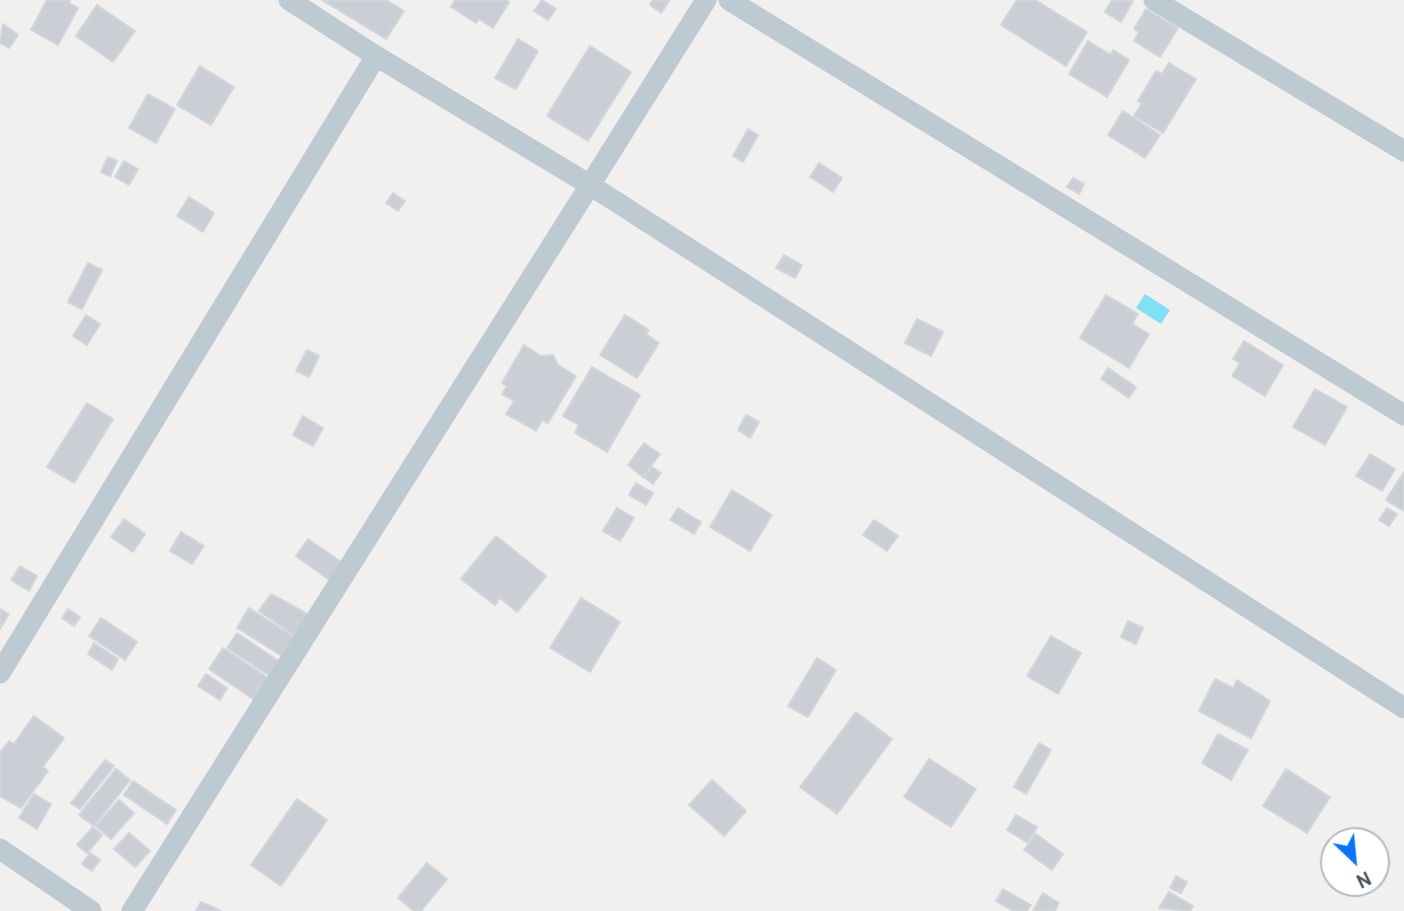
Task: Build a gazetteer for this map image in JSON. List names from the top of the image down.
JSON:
{
  "north": "bottom right"
}
